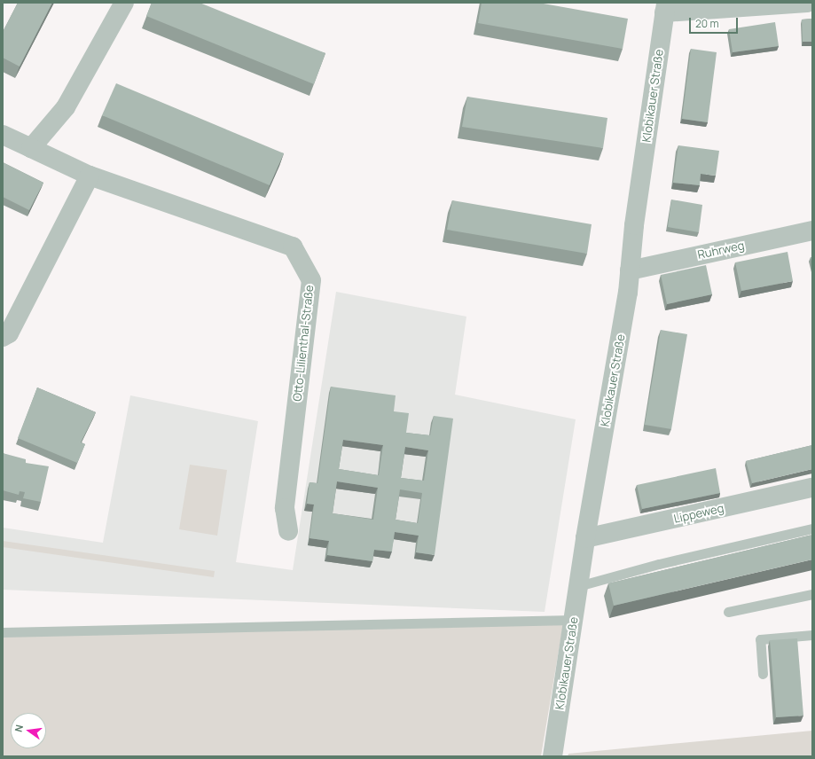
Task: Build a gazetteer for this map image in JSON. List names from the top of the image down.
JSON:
{
  "streets": {
    "street": [
      "Klobikauer Straße",
      "Ruhrweg",
      "Otto-Lilienthal-Straße",
      "Lippeweg"
    ]
  },
  "crossings": [
    ["Klobikauer Straße", "Ruhrweg"],
    ["Klobikauer Straße", "Lippeweg"]
  ],
  "scale_bar": "20 m",
  "north": "left"
}
